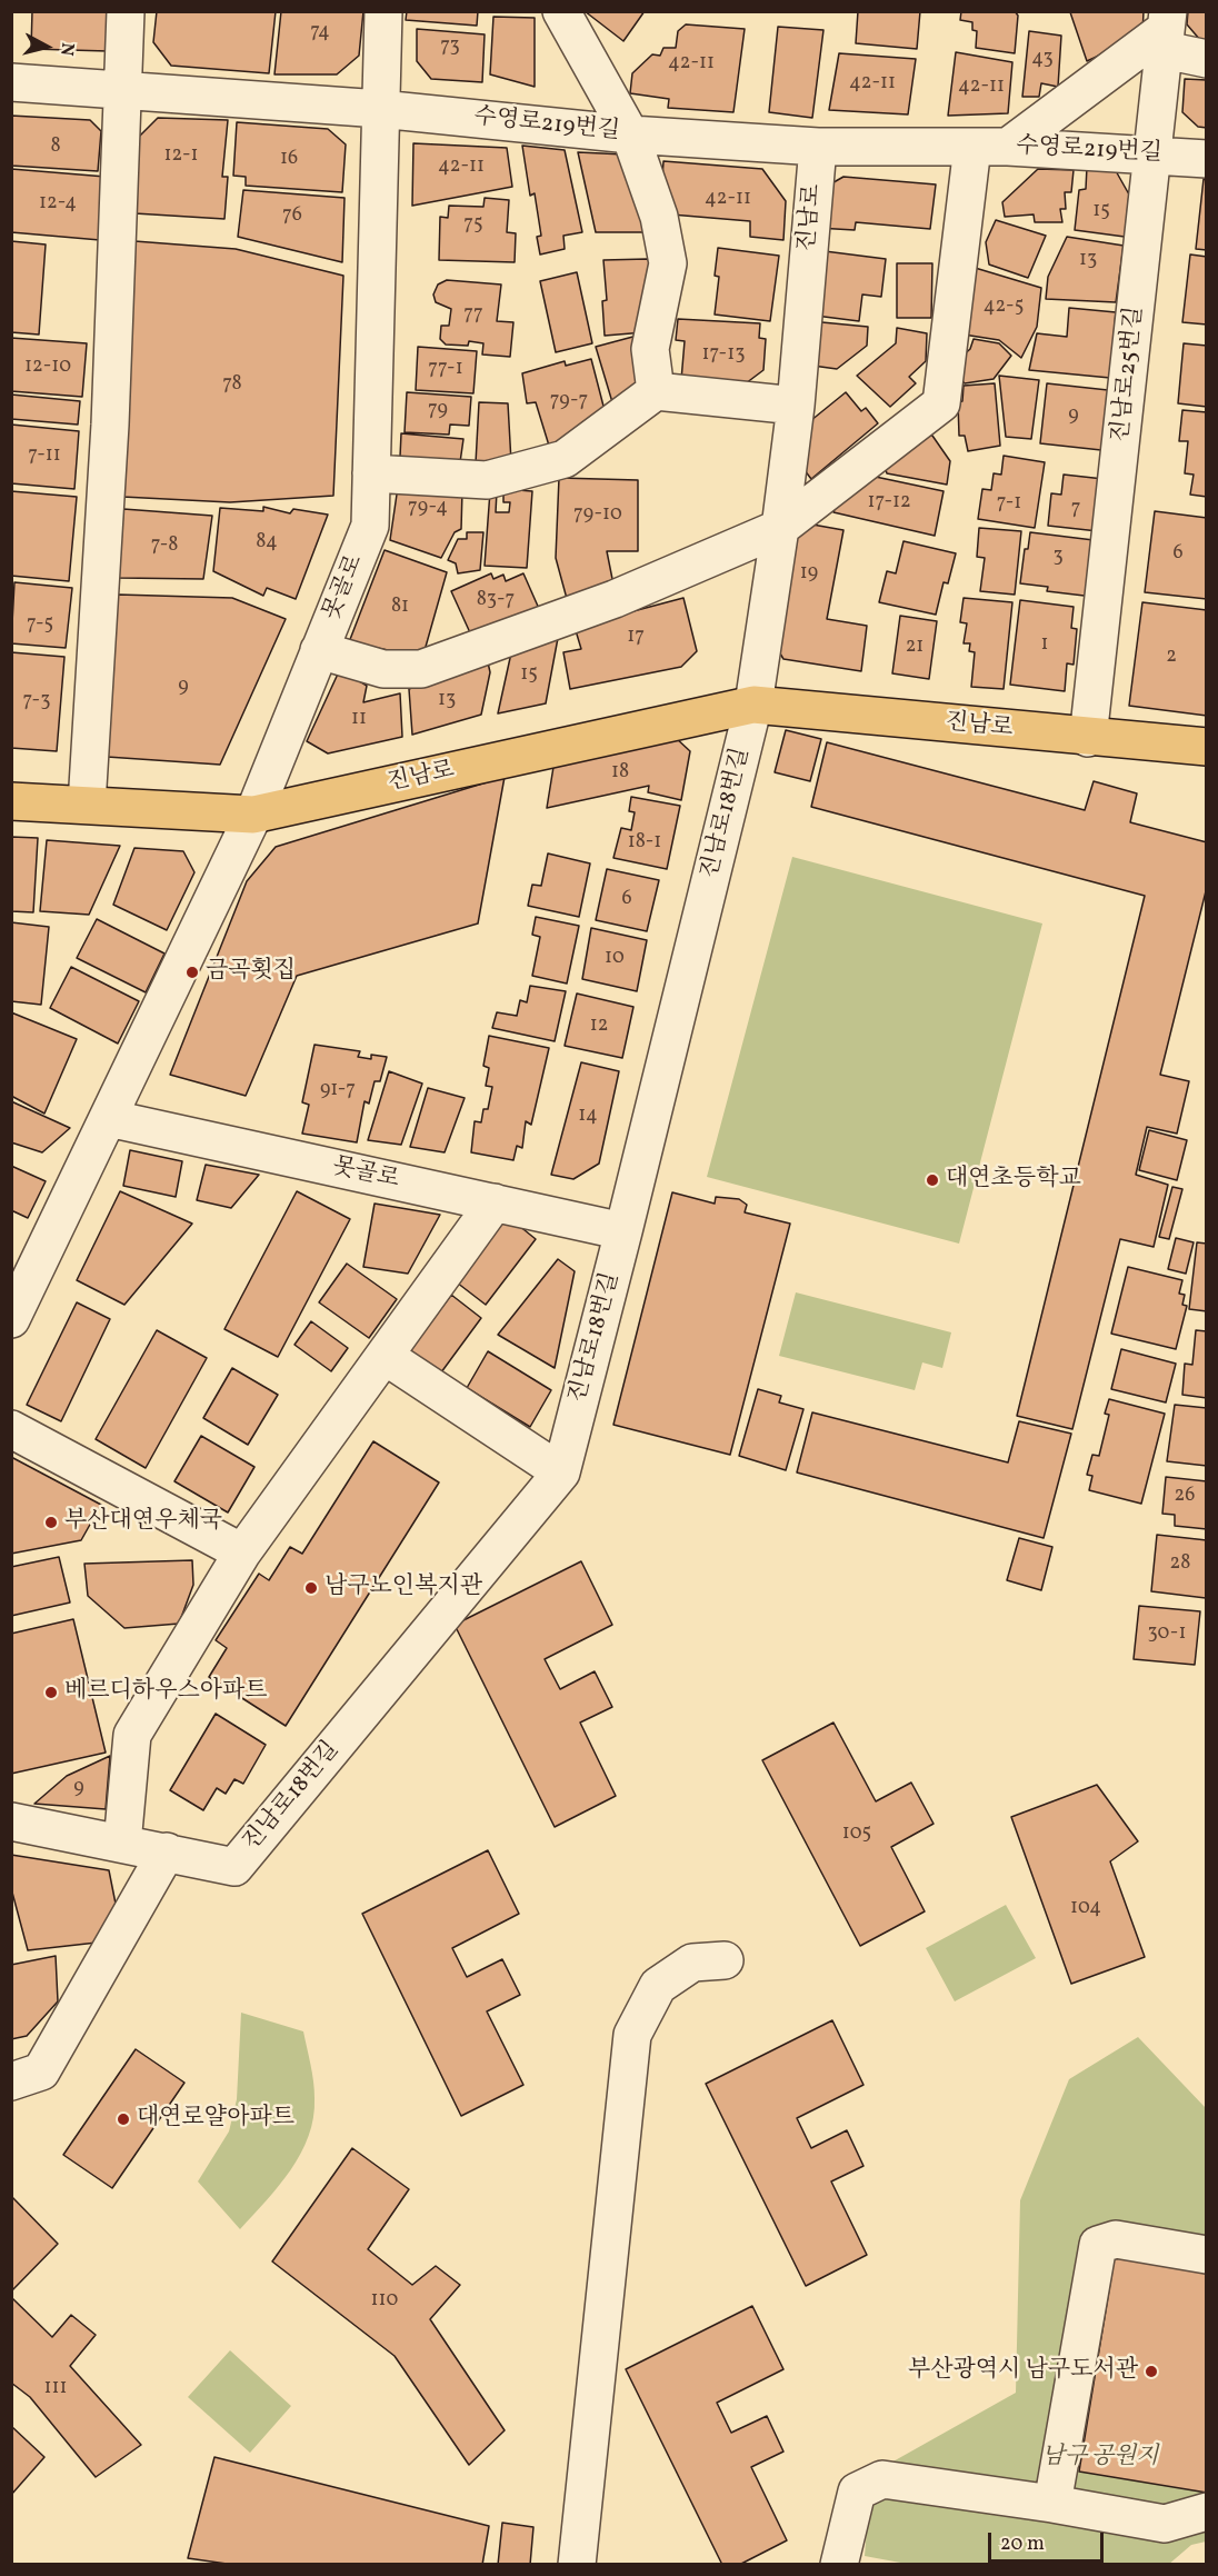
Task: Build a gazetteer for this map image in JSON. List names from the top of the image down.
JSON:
{
  "streets": {
    "main road": ["진남로"],
    "street": [
      "수영로219번길",
      "진남로25번길",
      "못골로",
      "진남로18번길"
    ]
  },
  "crossings": [
    ["수영로219번길", "진남로"],
    ["수영로219번길", "진남로25번길"],
    ["수영로219번길", "못골로"],
    ["진남로", "진남로25번길"],
    ["진남로", "못골로"],
    ["진남로", "진남로18번길"],
    ["못골로", "진남로18번길"]
  ],
  "parks": ["남구 공원지"],
  "places": [
    "금곡횟집",
    "대연초등학교",
    "부산대연우체국",
    "남구노인복지관",
    "베르디하우스아파트",
    "대연로얄아파트",
    "부산광역시 남구도서관"
  ],
  "house_numbers": [
    "74",
    "73",
    "43",
    "42-11",
    "42-11",
    "42-11",
    "8",
    "12-1",
    "16",
    "42-11",
    "42-11",
    "12-4",
    "15",
    "76",
    "75",
    "13",
    "42-5",
    "77",
    "17-13",
    "12-10",
    "77-1",
    "78",
    "79-7",
    "79",
    "9",
    "7-11",
    "17-12",
    "7-1",
    "79-4",
    "7",
    "79-10",
    "84",
    "7-8",
    "6",
    "3",
    "19",
    "83-7",
    "81",
    "7-5",
    "17",
    "1",
    "21",
    "2",
    "15",
    "9",
    "13",
    "7-3",
    "11",
    "18",
    "18-1",
    "6",
    "10",
    "12",
    "91-7",
    "14",
    "26",
    "28",
    "30-1",
    "9",
    "105",
    "104",
    "110",
    "111"
  ],
  "scale_bar": "20 m",
  "north": "right"
}
